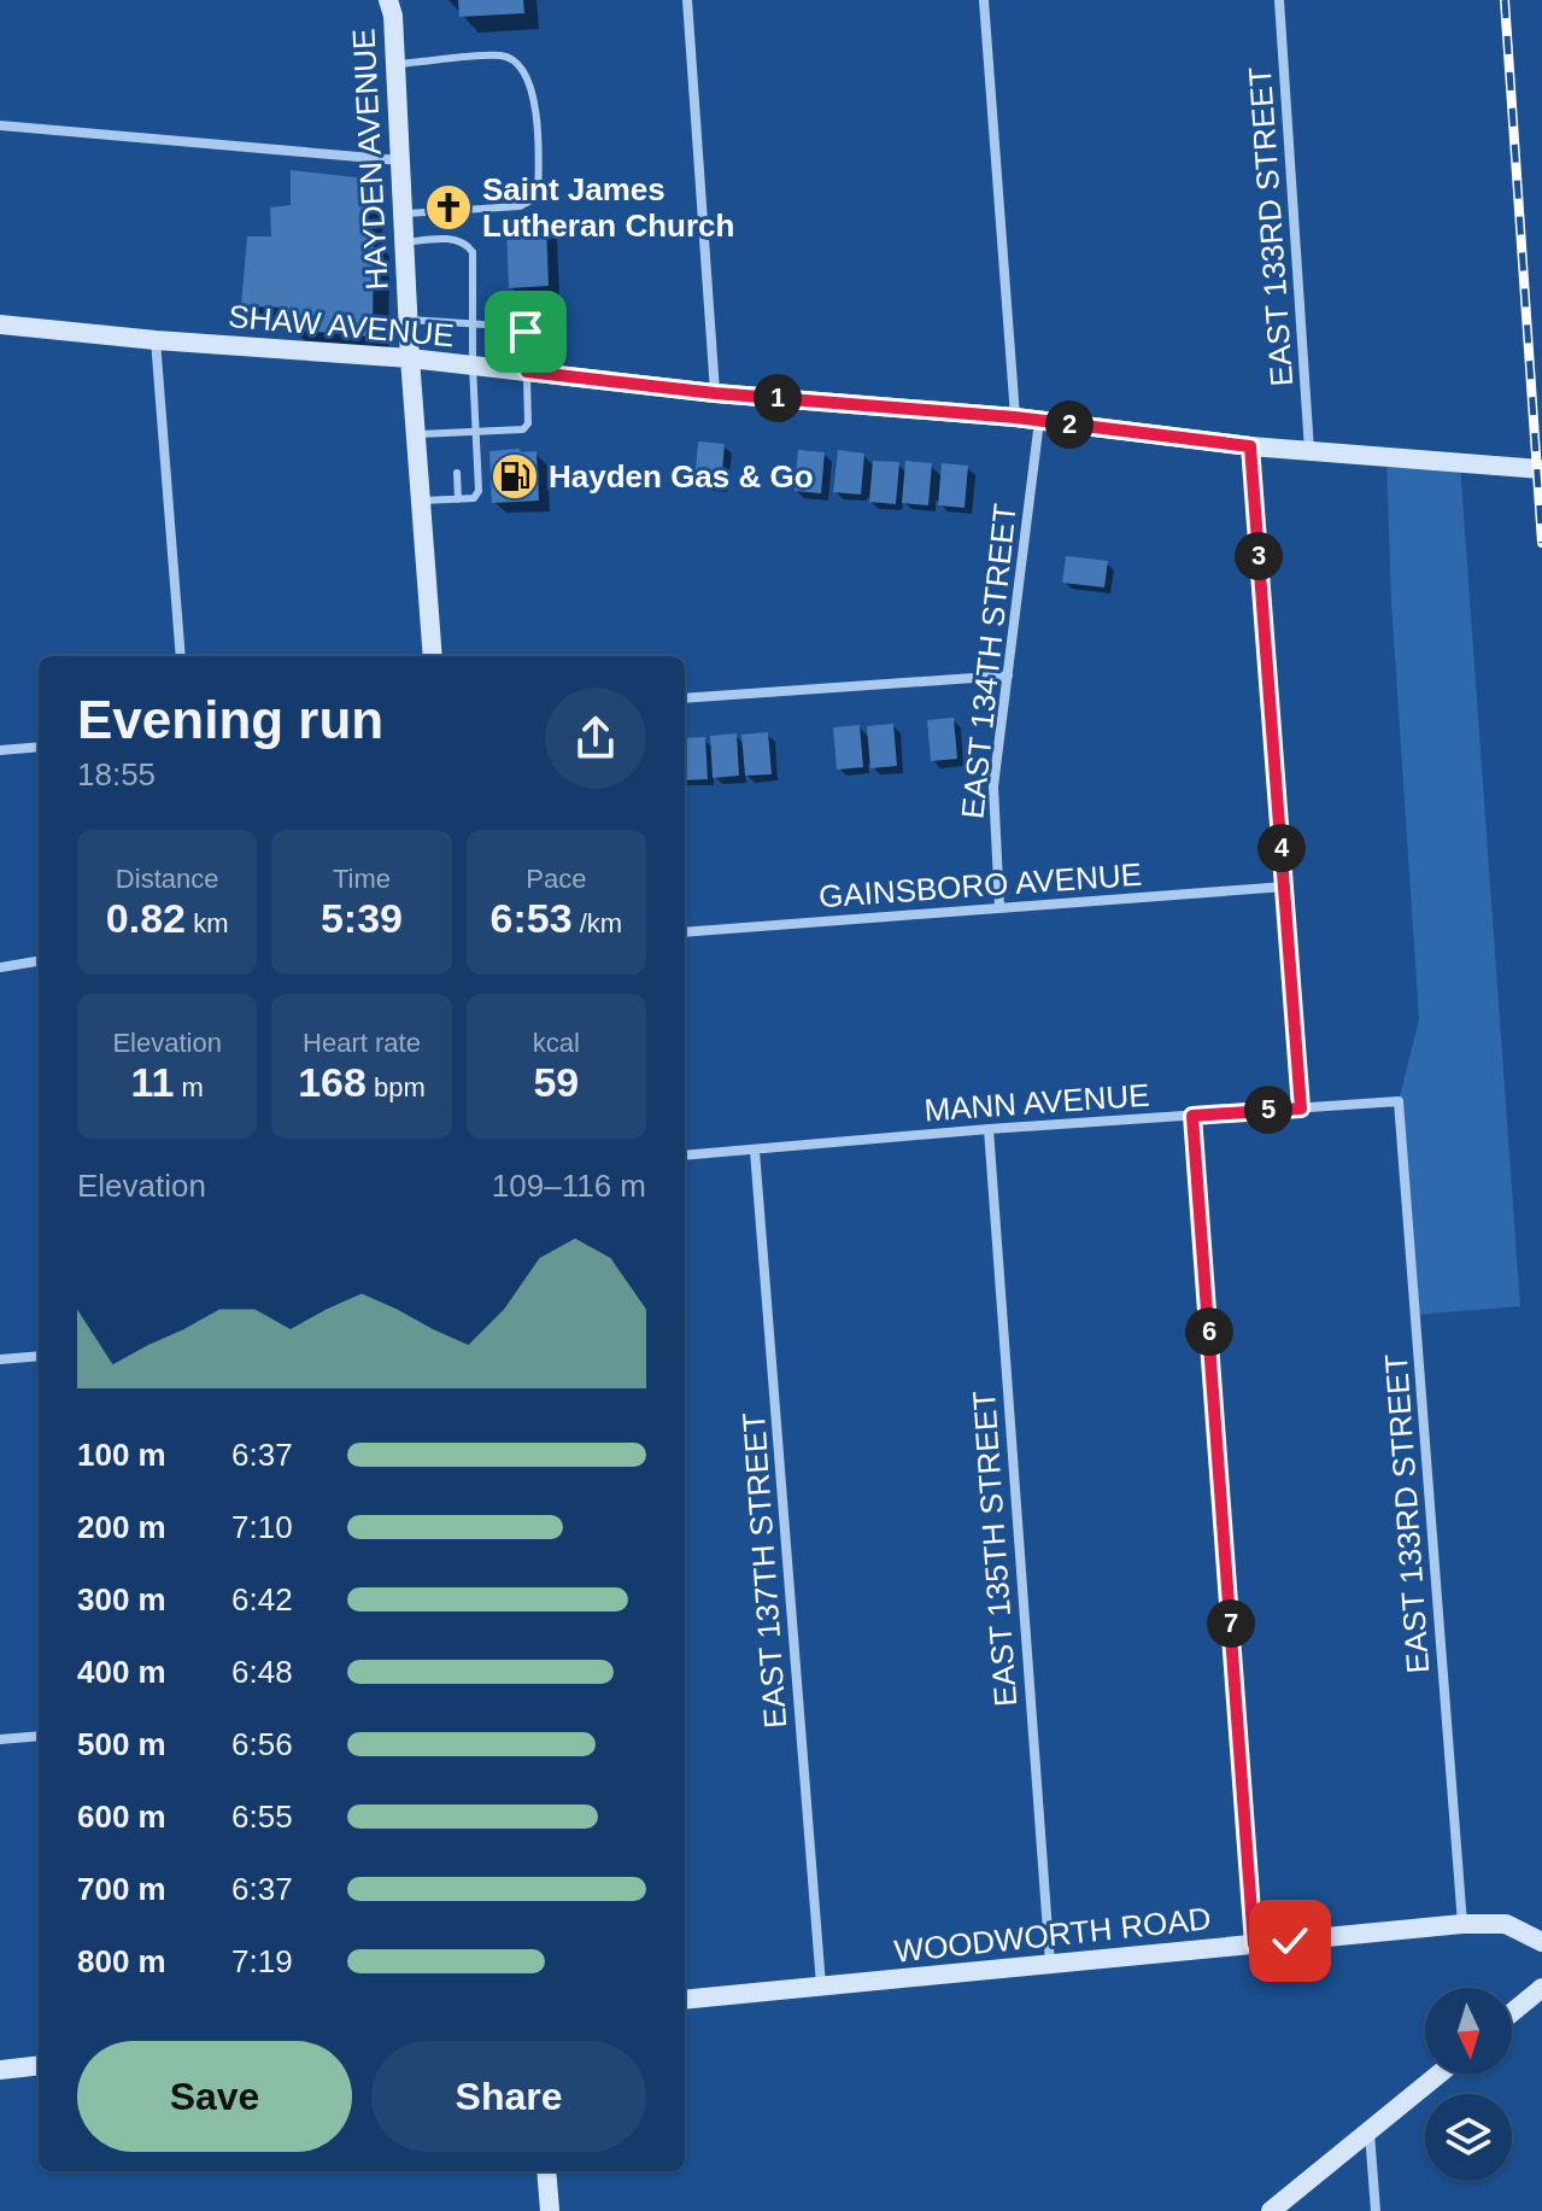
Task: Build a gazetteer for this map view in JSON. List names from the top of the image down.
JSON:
{
  "streets": {
    "street": [
      "HAYDEN AVENUE",
      "EAST 133RD STREET",
      "SHAW AVENUE",
      "EAST 134TH STREET",
      "GAINSBORO AVENUE",
      "MANN AVENUE",
      "EAST 135TH STREET",
      "EAST 137TH STREET",
      "WOODWORTH ROAD"
    ]
  },
  "crossings": [
    ["HAYDEN AVENUE", "SHAW AVENUE"],
    ["EAST 133RD STREET", "SHAW AVENUE"],
    ["EAST 133RD STREET", "MANN AVENUE"],
    ["EAST 133RD STREET", "WOODWORTH ROAD"],
    ["SHAW AVENUE", "EAST 134TH STREET"],
    ["EAST 134TH STREET", "GAINSBORO AVENUE"],
    ["MANN AVENUE", "EAST 135TH STREET"],
    ["MANN AVENUE", "EAST 137TH STREET"],
    ["EAST 135TH STREET", "WOODWORTH ROAD"],
    ["EAST 137TH STREET", "WOODWORTH ROAD"]
  ],
  "places": {
    "church": ["Saint James Lutheran Church"],
    "fuel station": ["Hayden Gas & Go"]
  },
  "north": "bottom",
  "page": {
    "pins": [
      "1",
      "2",
      "3",
      "4",
      "5",
      "6",
      "7"
    ],
    "heading": ["Evening run", "18:55"],
    "stats": [
      ["Distance", "0.82 km"],
      ["Time", "5:39"],
      ["Pace", "6:53 /km"],
      ["Elevation", "11 m"],
      ["Heart rate", "168 bpm"],
      ["kcal", "59"]
    ],
    "chart": ["Elevation", "109–116 m"],
    "list": [
      {
        "name": "100 m",
        "note": "6:37"
      },
      {
        "name": "200 m",
        "note": "7:10"
      },
      {
        "name": "300 m",
        "note": "6:42"
      },
      {
        "name": "400 m",
        "note": "6:48"
      },
      {
        "name": "500 m",
        "note": "6:56"
      },
      {
        "name": "600 m",
        "note": "6:55"
      },
      {
        "name": "700 m",
        "note": "6:37"
      },
      {
        "name": "800 m",
        "note": "7:19"
      }
    ],
    "buttons": ["Save", "Share"]
  }
}
